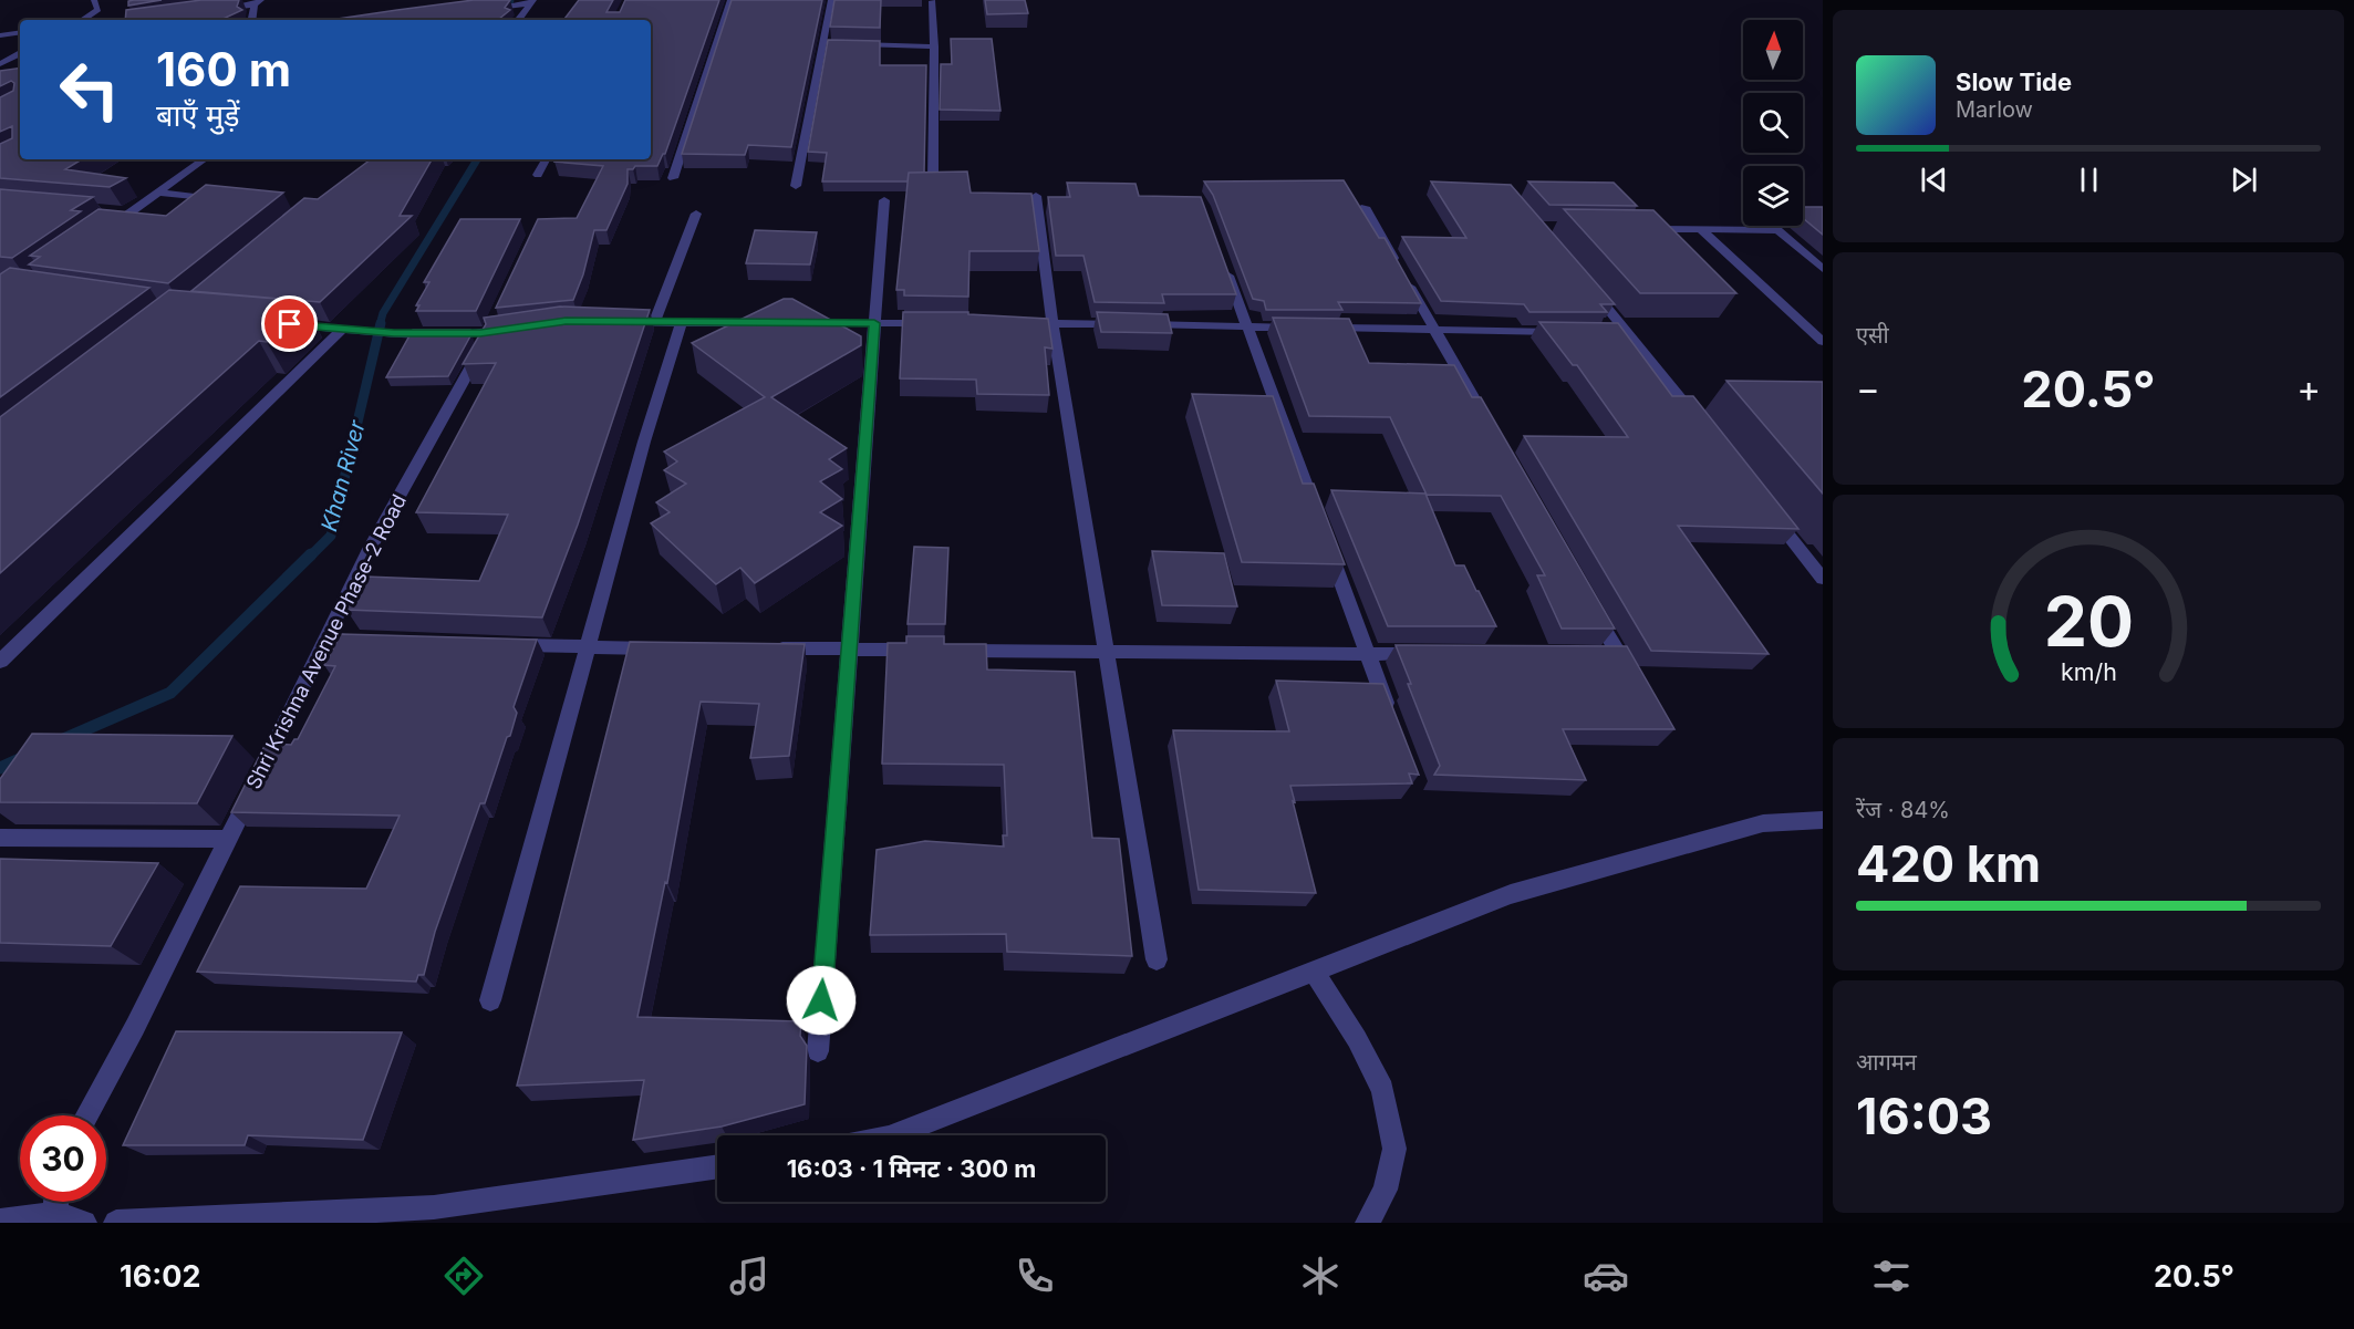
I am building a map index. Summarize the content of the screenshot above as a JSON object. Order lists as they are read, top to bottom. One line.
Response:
{"streets":{"street":["Shri Krishna Avenue Phase-2 Road"]},"water":["Khan River"],"north":"top","page":{"turn":["160 m","बाएँ मुड़ें"],"song":["Slow Tide","Marlow"],"tile":["एसी",["रेंज · 84%","420 km"],["आगमन","16:03"]],"heat":["−","20.5°","+"],"limit":"30","trip":"16:03 · 1 मिनट · 300 m","tabs":["16:02","20.5°"],"gauge":["20","km/h"]}}
